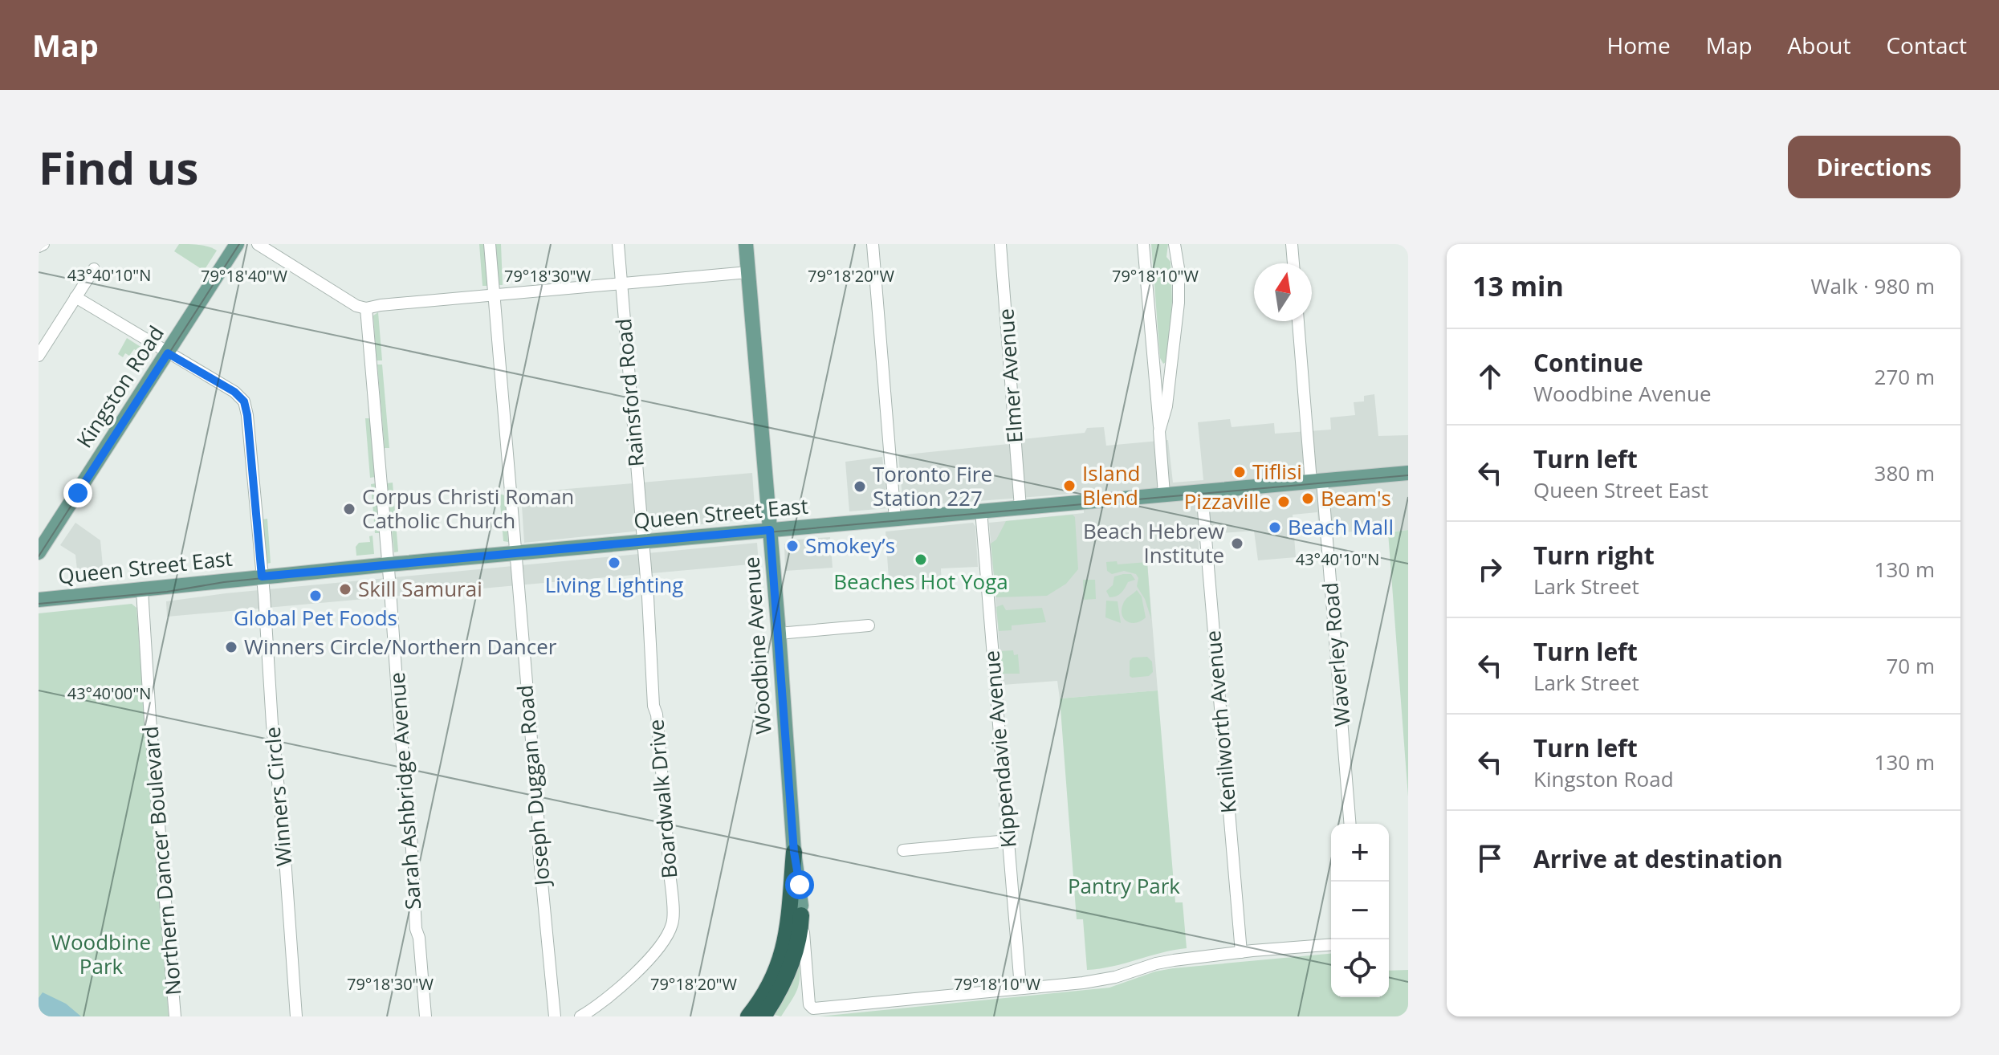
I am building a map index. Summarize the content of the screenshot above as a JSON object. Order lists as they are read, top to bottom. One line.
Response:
{"streets":{"highway":["Woodbine Avenue"],"main road":["Kingston Road","Queen Street East"],"street":["Elmer Avenue","Rainsford Road","Waverley Road","Kenilworth Avenue","Kippendavie Avenue","Joseph Duggan Road","Sarah Ashbridge Avenue","Winners Circle","Boardwalk Drive","Northern Dancer Boulevard"]},"crossings":[["Elmer Avenue","Queen Street East"],["Kingston Road","Winners Circle"],["Rainsford Road","Queen Street East"],["Rainsford Road","Boardwalk Drive"],["Queen Street East","Woodbine Avenue"],["Queen Street East","Waverley Road"],["Queen Street East","Kenilworth Avenue"],["Queen Street East","Kippendavie Avenue"],["Queen Street East","Joseph Duggan Road"],["Queen Street East","Sarah Ashbridge Avenue"],["Queen Street East","Winners Circle"],["Queen Street East","Boardwalk Drive"],["Queen Street East","Northern Dancer Boulevard"],["Woodbine Avenue","Kippendavie Avenue"]],"parks":["Pantry Park","Woodbine Park"],"places":["Tiflisi","Island Blend","Toronto Fire Station 227","Beam's","Pizzaville","Corpus Christi Roman Catholic Church","Beach Mall","Beach Hebrew Institute","Smokey’s","Beaches Hot Yoga","Living Lighting","Skill Samurai","Global Pet Foods","Winners Circle/Northern Dancer"],"north":"top","page":{"header":"Map","nav":["Home","Map","About","Contact"],"buttons":"Directions","title":"Find us","heading":["13 min","Walk · 980 m"],"list":[["Continue","Woodbine Avenue","270 m"],["Turn left","Queen Street East","380 m"],["Turn right","Lark Street","130 m"],["Turn left","Lark Street","70 m"],["Turn left","Kingston Road","130 m"],"Arrive at destination"],"map_buttons":["+","−"]},"coordinates":["43°40'10\"N","79°18'40\"W","79°18'30\"W","79°18'20\"W","79°18'10\"W","43°40'00\"N"]}
